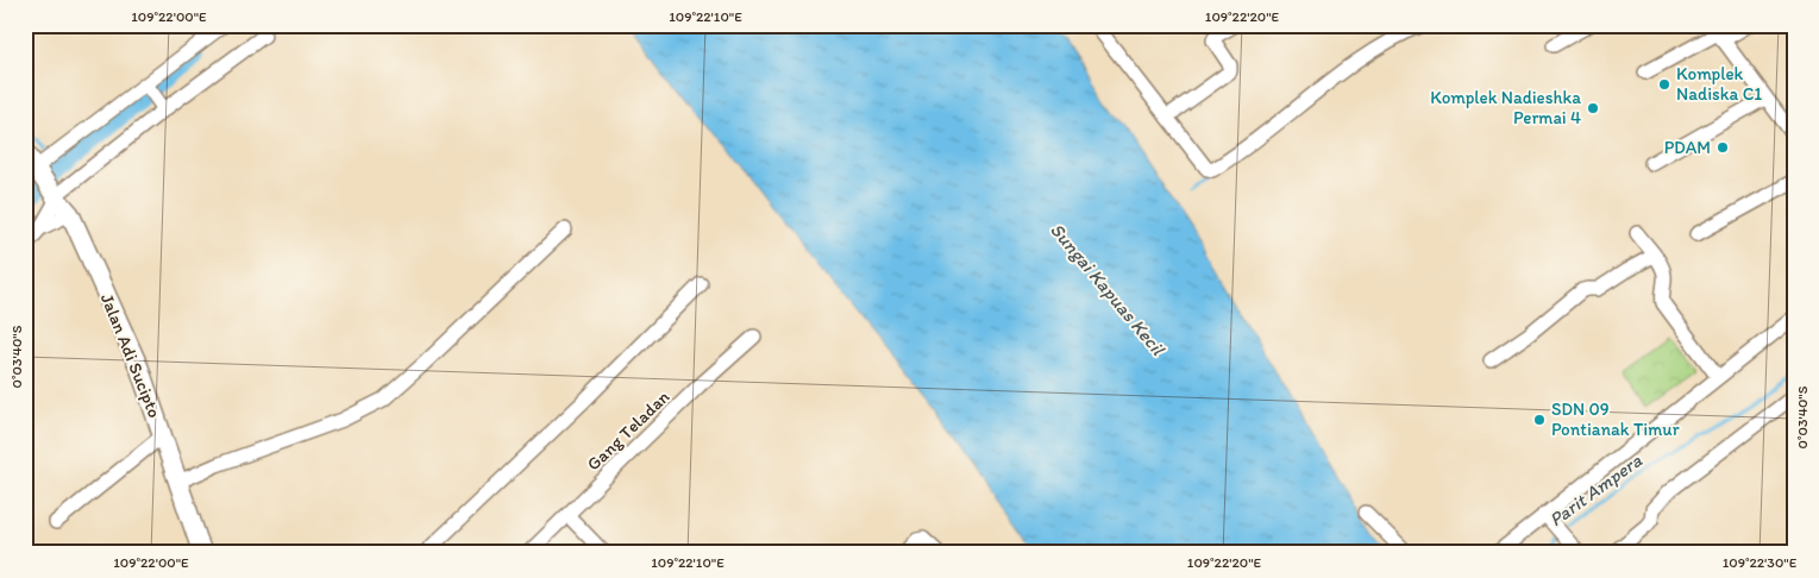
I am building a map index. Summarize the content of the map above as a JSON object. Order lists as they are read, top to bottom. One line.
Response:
{"streets":{"main road":["Jalan Adi Sucipto"],"street":["Gang Teladan"]},"water":["Sungai Kapuas Kecil","Parit Ampera"],"places":["Komplek Nadiska C1","Komplek Nadieshka Permai 4","PDAM","SDN 09 Pontianak Timur"],"coordinates":["109°22'00\"E","109°22'10\"E","109°22'20\"E","0°03'40\"S","109°22'30\"E"]}
